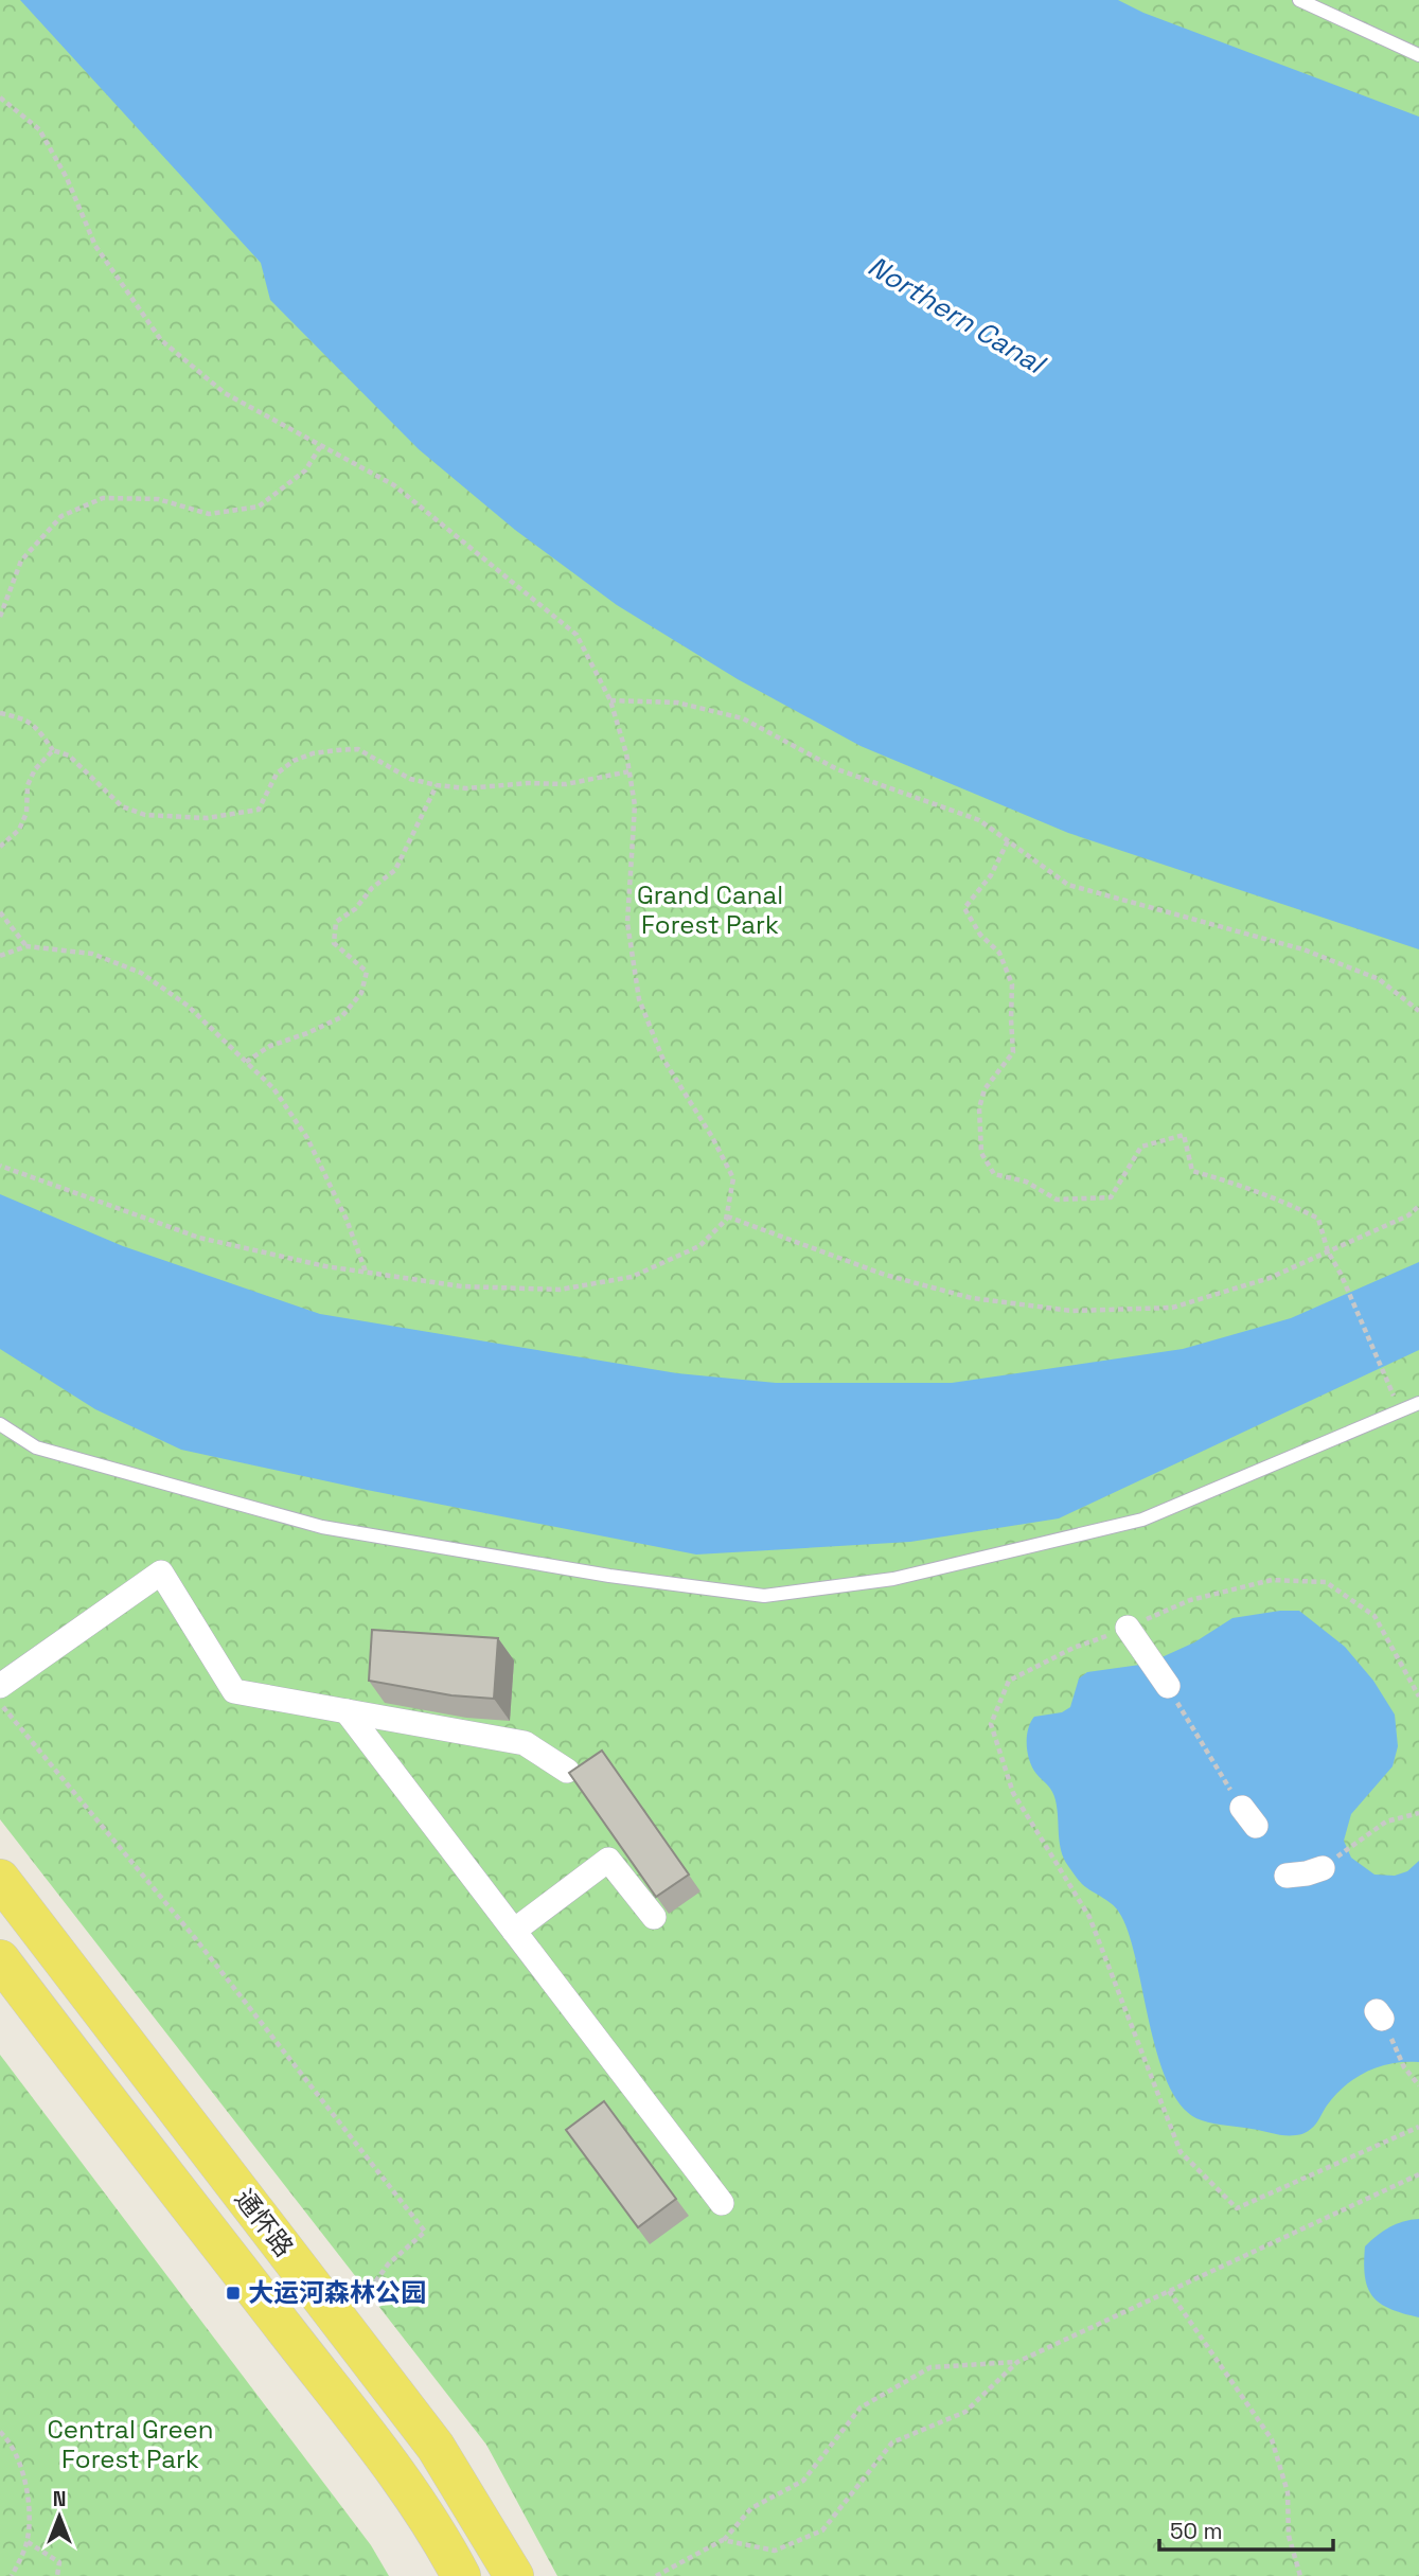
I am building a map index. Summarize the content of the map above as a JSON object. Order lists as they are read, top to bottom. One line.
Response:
{"streets":{"main road":["通怀路"]},"water":["Northern Canal"],"parks":["Grand Canal Forest Park","Central Green Forest Park"],"places":{"transit":["大运河森林公园"]},"scale_bar":"50 m","north":"top"}
